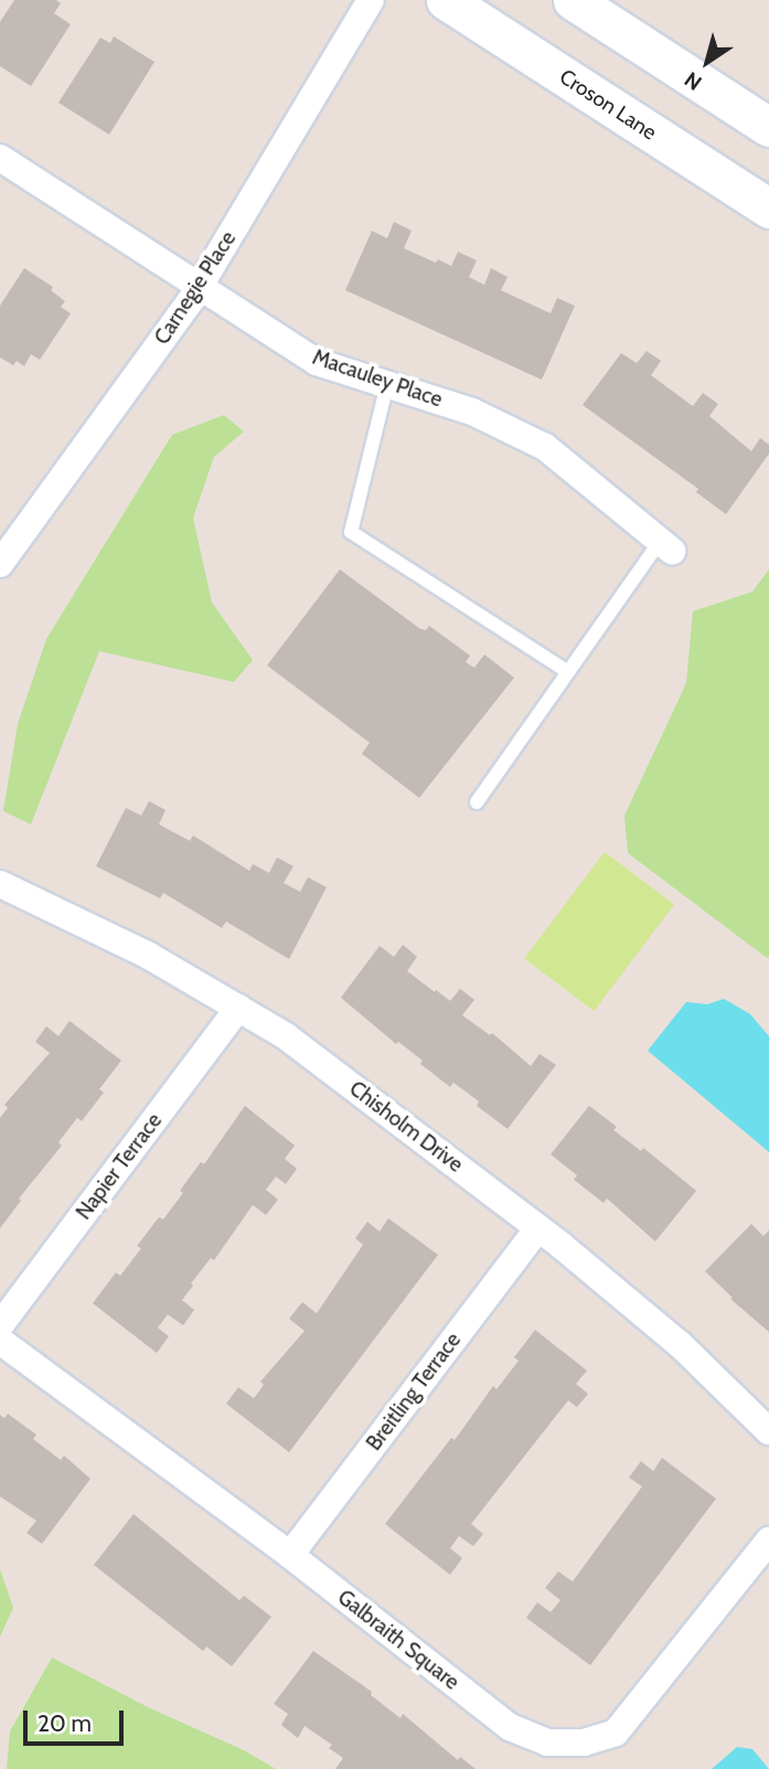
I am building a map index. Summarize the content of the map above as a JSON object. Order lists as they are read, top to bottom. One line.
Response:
{"streets":{"main road":["Croson Lane"],"street":["Carnegie Place","Macauley Place","Chisholm Drive","Napier Terrace","Breitling Terrace","Galbraith Square"]},"crossings":[["Carnegie Place","Macauley Place"],["Chisholm Drive","Napier Terrace"],["Chisholm Drive","Breitling Terrace"],["Breitling Terrace","Galbraith Square"]],"scale_bar":"20 m","north":"bottom left"}
